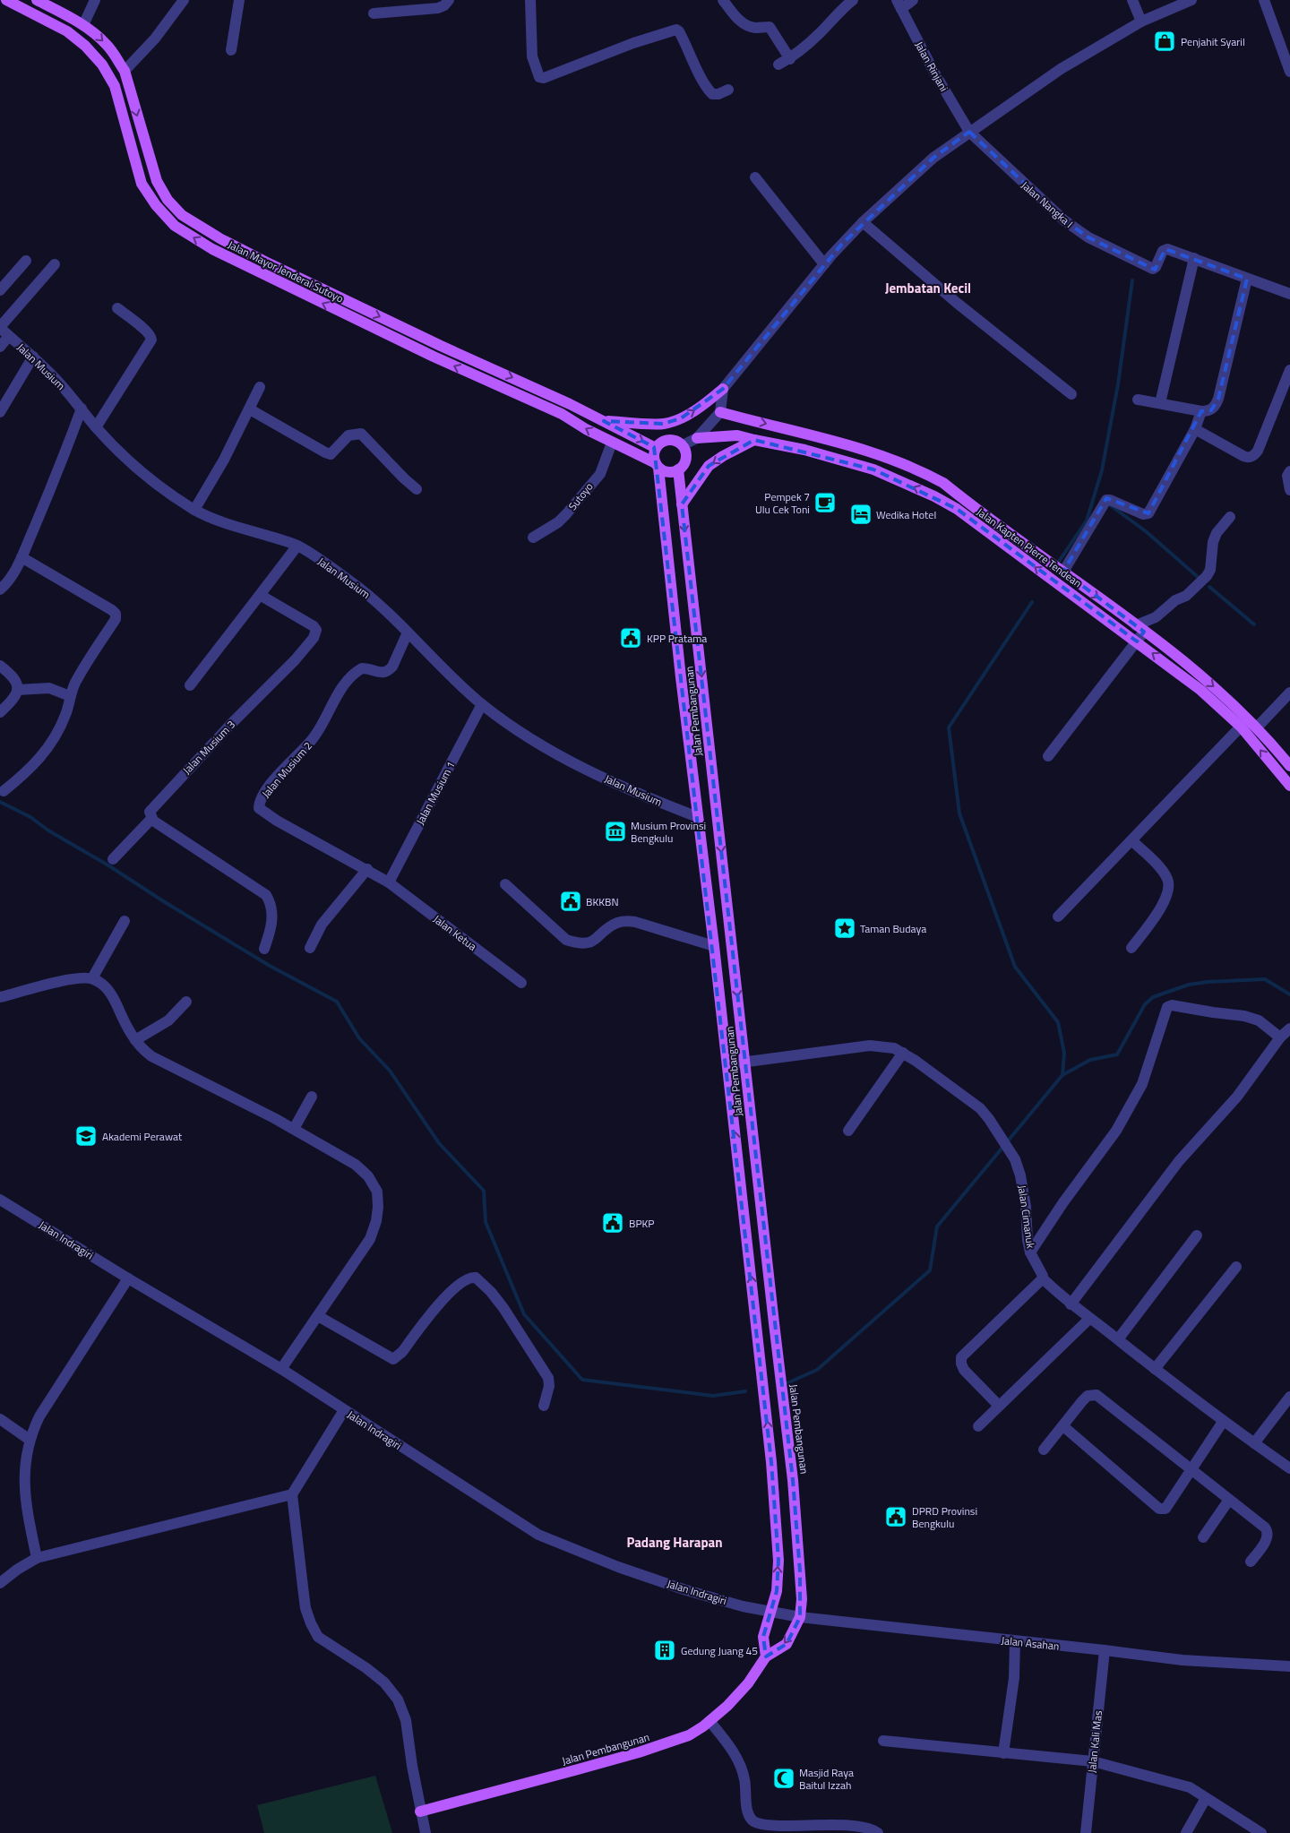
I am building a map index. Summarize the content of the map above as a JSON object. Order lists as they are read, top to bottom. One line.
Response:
{"streets":{"main road":["Jalan Mayor Jenderal Sutoyo","Jalan Kapten Pierre Tendean","Jalan Pembangunan"],"street":["Jalan Rinjani","Jalan Nangka I","Jalan Musium","Sutoyo","Jalan Musium 3","Jalan Musium 2","Jalan Musium 1","Jalan Ketua","Jalan Cimanuk","Jalan Indragiri","Jalan Asahan","Jalan Kali Mas"]},"crossings":[["Jalan Rinjani","Jalan Nangka I"],["Jalan Mayor Jenderal Sutoyo","Sutoyo"],["Jalan Mayor Jenderal Sutoyo","Jalan Pembangunan"],["Jalan Musium","Jalan Pembangunan"],["Jalan Musium","Jalan Musium 2"],["Jalan Musium","Jalan Musium 1"],["Jalan Pembangunan","Jalan Cimanuk"],["Jalan Pembangunan","Jalan Indragiri"],["Jalan Pembangunan","Jalan Asahan"],["Jalan Musium 2","Jalan Musium 1"],["Jalan Musium 2","Jalan Ketua"],["Jalan Musium 1","Jalan Ketua"],["Jalan Indragiri","Jalan Asahan"],["Jalan Asahan","Jalan Kali Mas"]],"districts":["Jembatan Kecil","Padang Harapan"],"places":{"shop":["Penjahit Syaril"],"cafe":["Pempek 7 Ulu Cek Toni"],"hotel":["Wedika Hotel"],"public building":["KPP Pratama","BKKBN","BPKP","DPRD Provinsi Bengkulu"],"museum":["Musium Provinsi Bengkulu"],"place":["Taman Budaya"],"school or university":["Akademi Perawat"],"building":["Gedung Juang 45"],"mosque":["Masjid Raya Baitul Izzah"]}}
